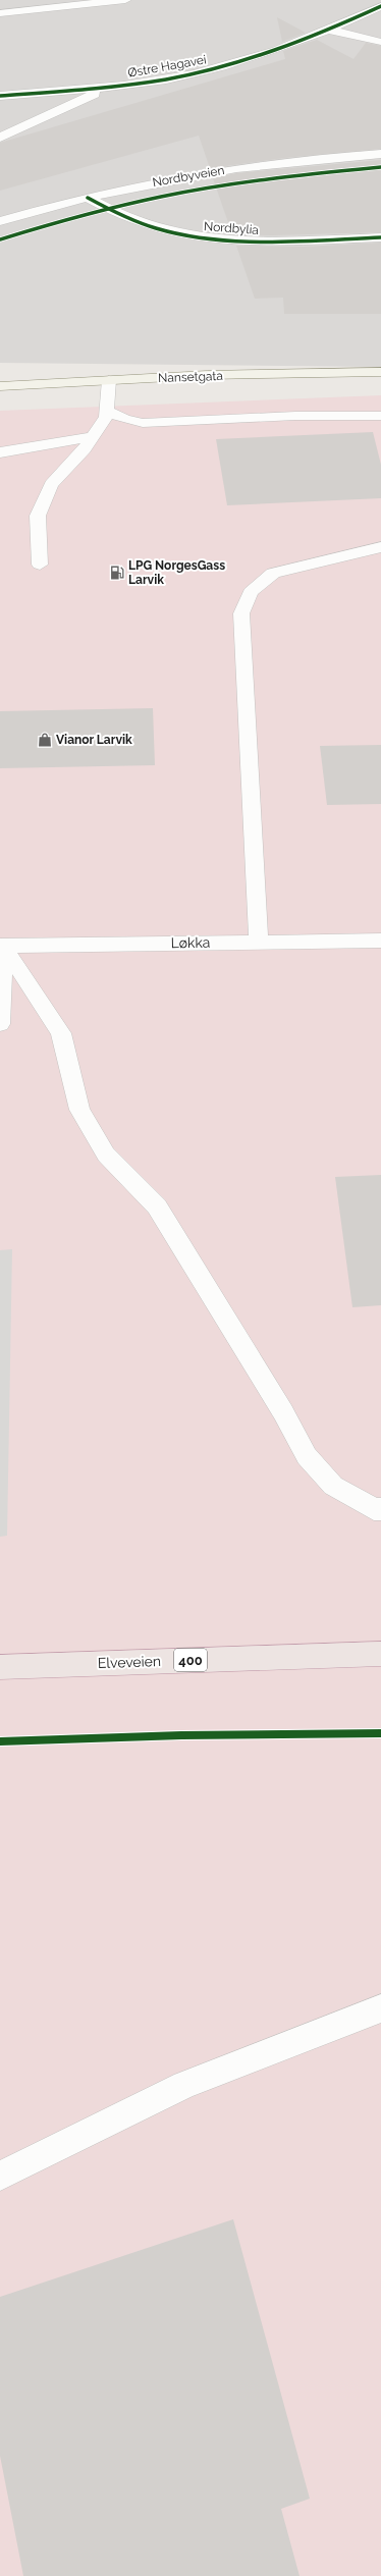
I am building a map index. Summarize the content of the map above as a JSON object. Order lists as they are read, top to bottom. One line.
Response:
{"streets":{"highway":["400","Elveveien"],"main road":["Nansetgata"],"street":["Østre Hagavei","Nordbyveien","Nordbylia","Løkka"]},"crossings":[["Nordbyveien","Nordbylia"]],"places":{"fuel station":["LPG NorgesGass Larvik"],"shop":["Vianor Larvik"]}}
